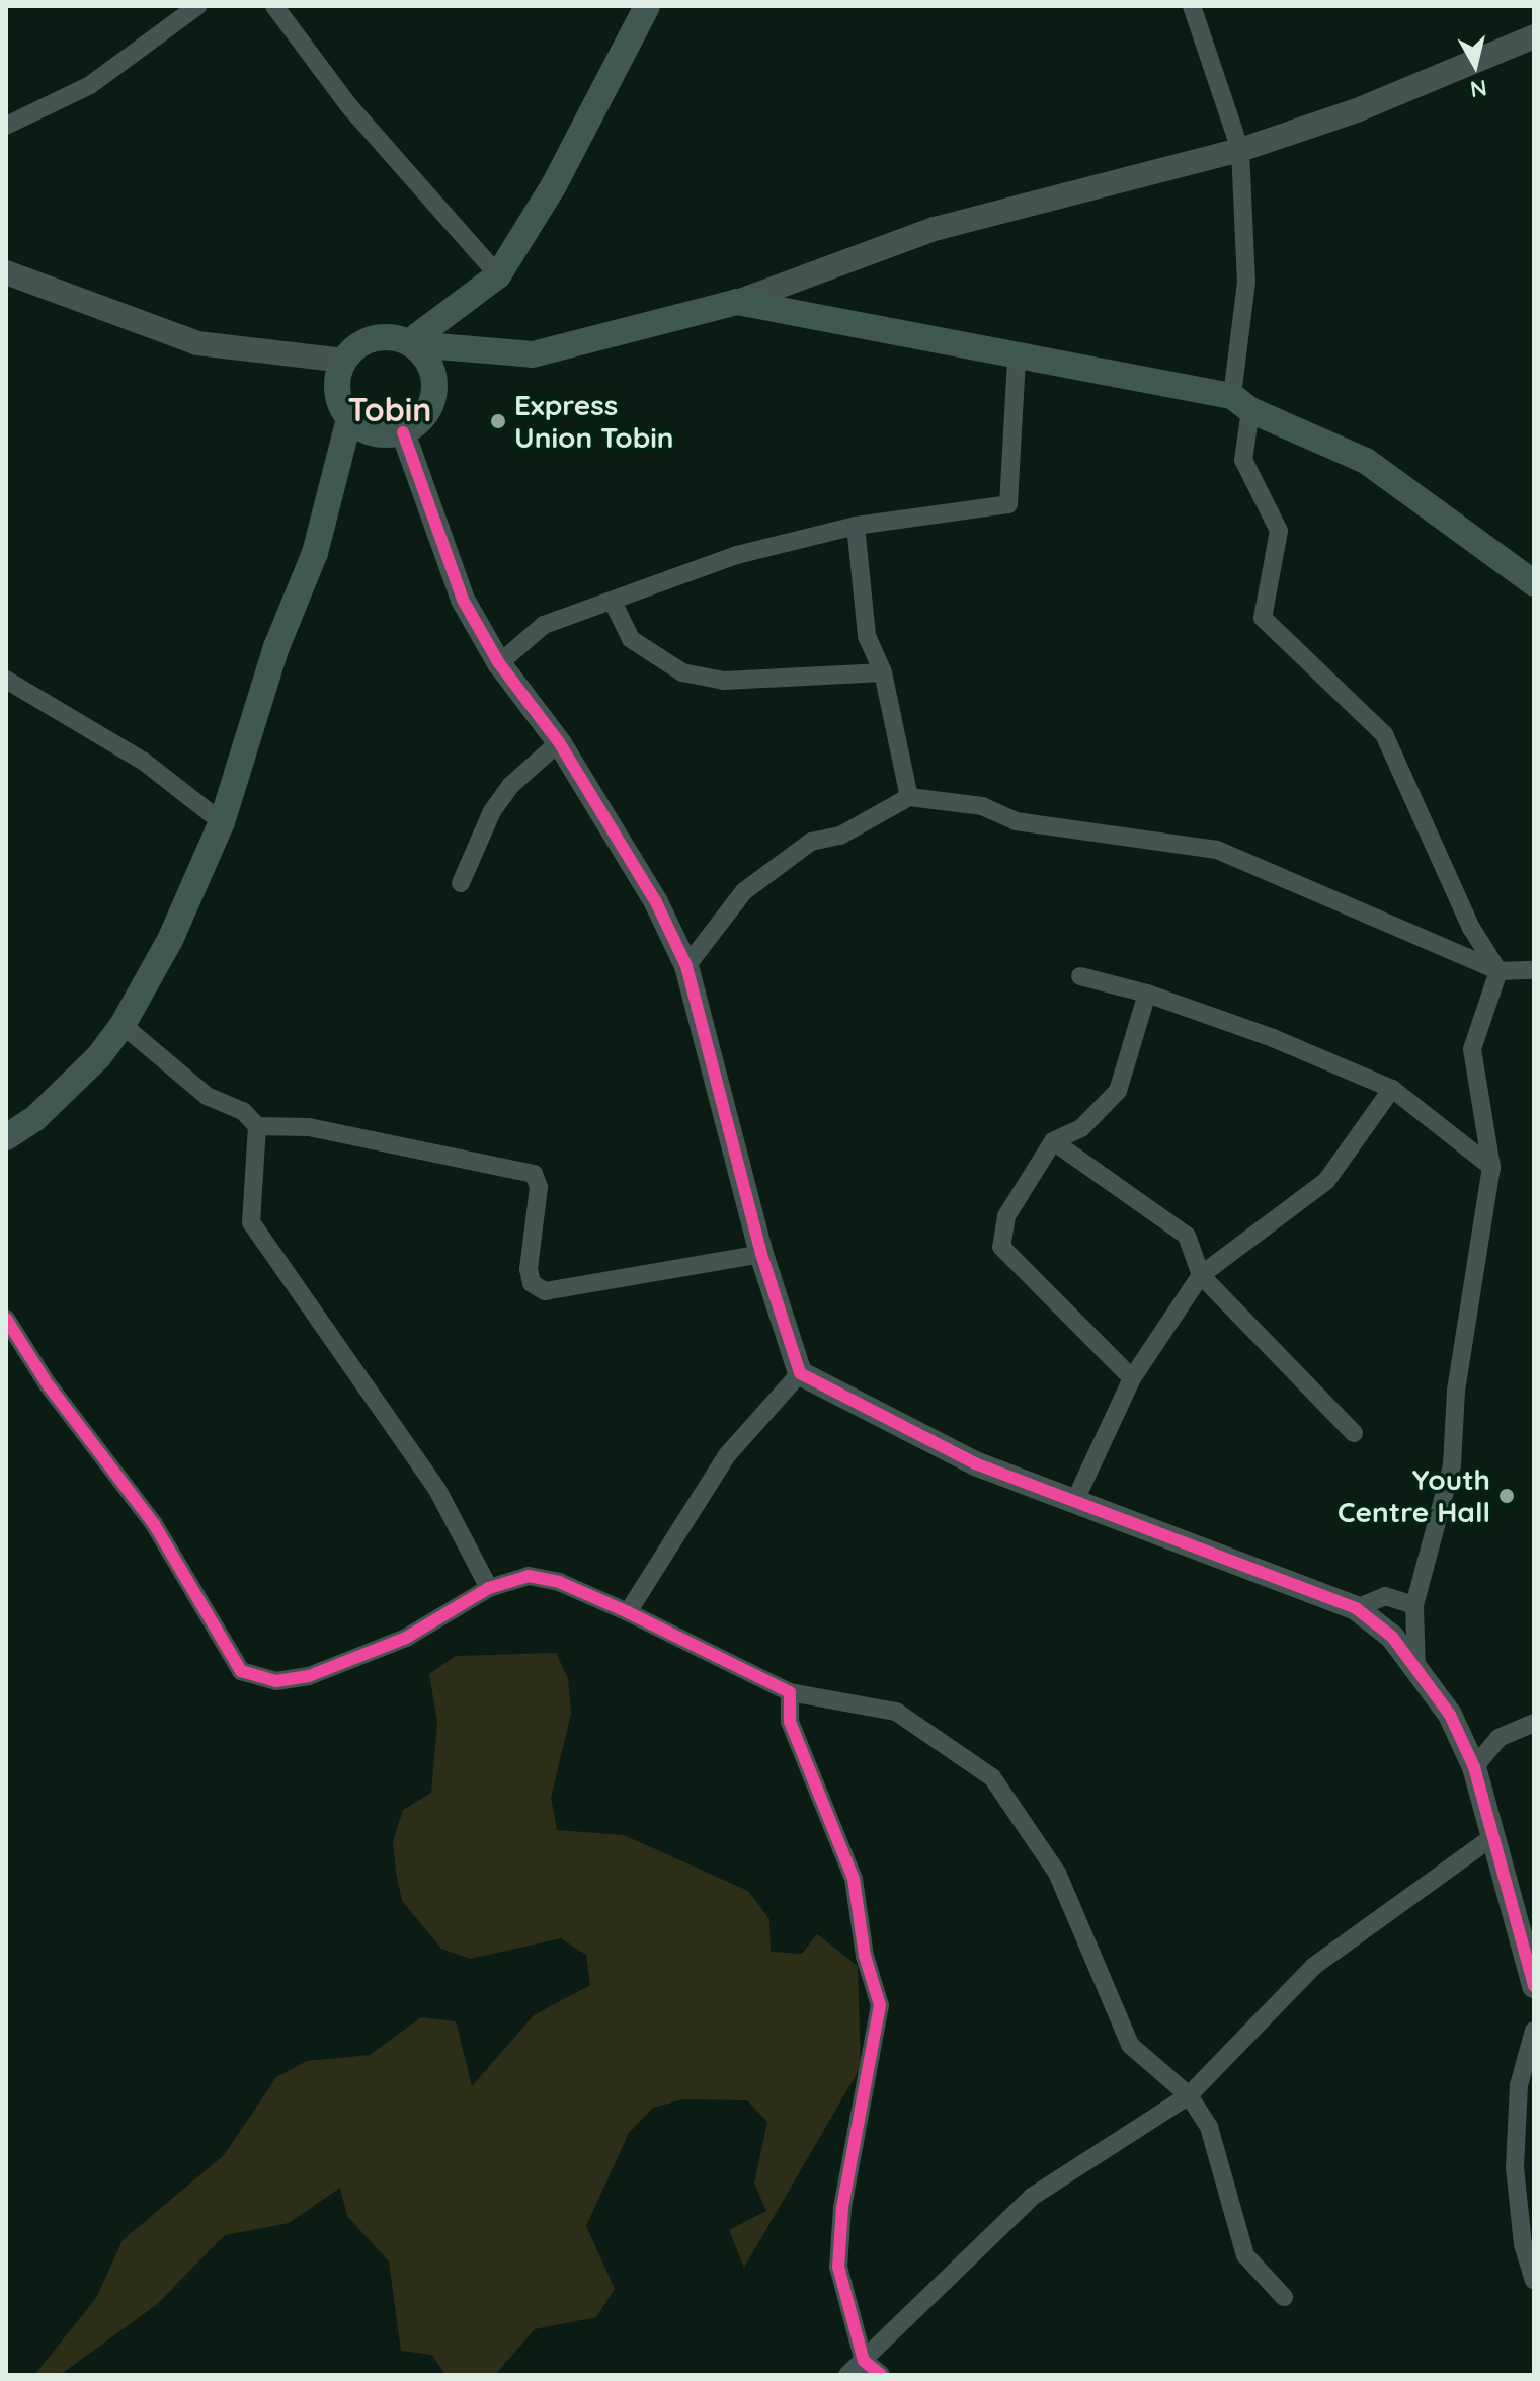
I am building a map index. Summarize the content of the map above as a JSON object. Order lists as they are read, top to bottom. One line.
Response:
{"districts":["Tobin"],"places":["Express Union Tobin","Youth Centre Hall"],"north":"bottom"}
